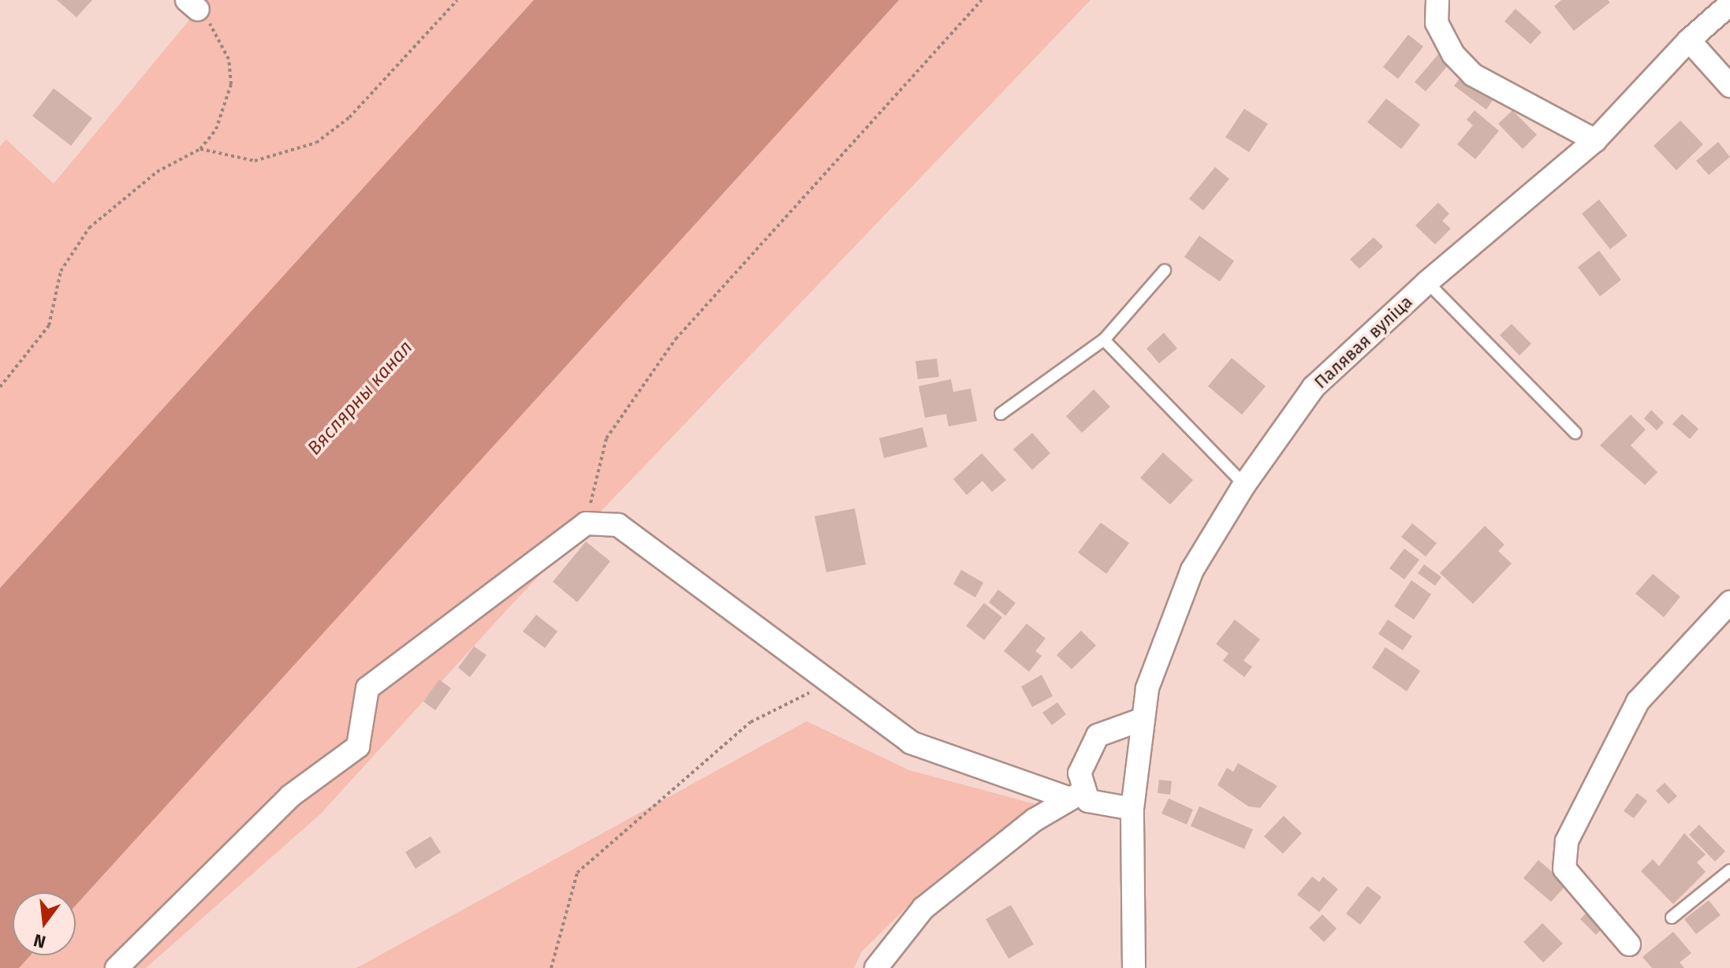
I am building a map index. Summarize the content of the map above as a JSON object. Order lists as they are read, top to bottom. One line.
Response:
{"streets":{"street":["Палявая вуліца"]},"water":["Вяслярны канал"],"north":"bottom"}
